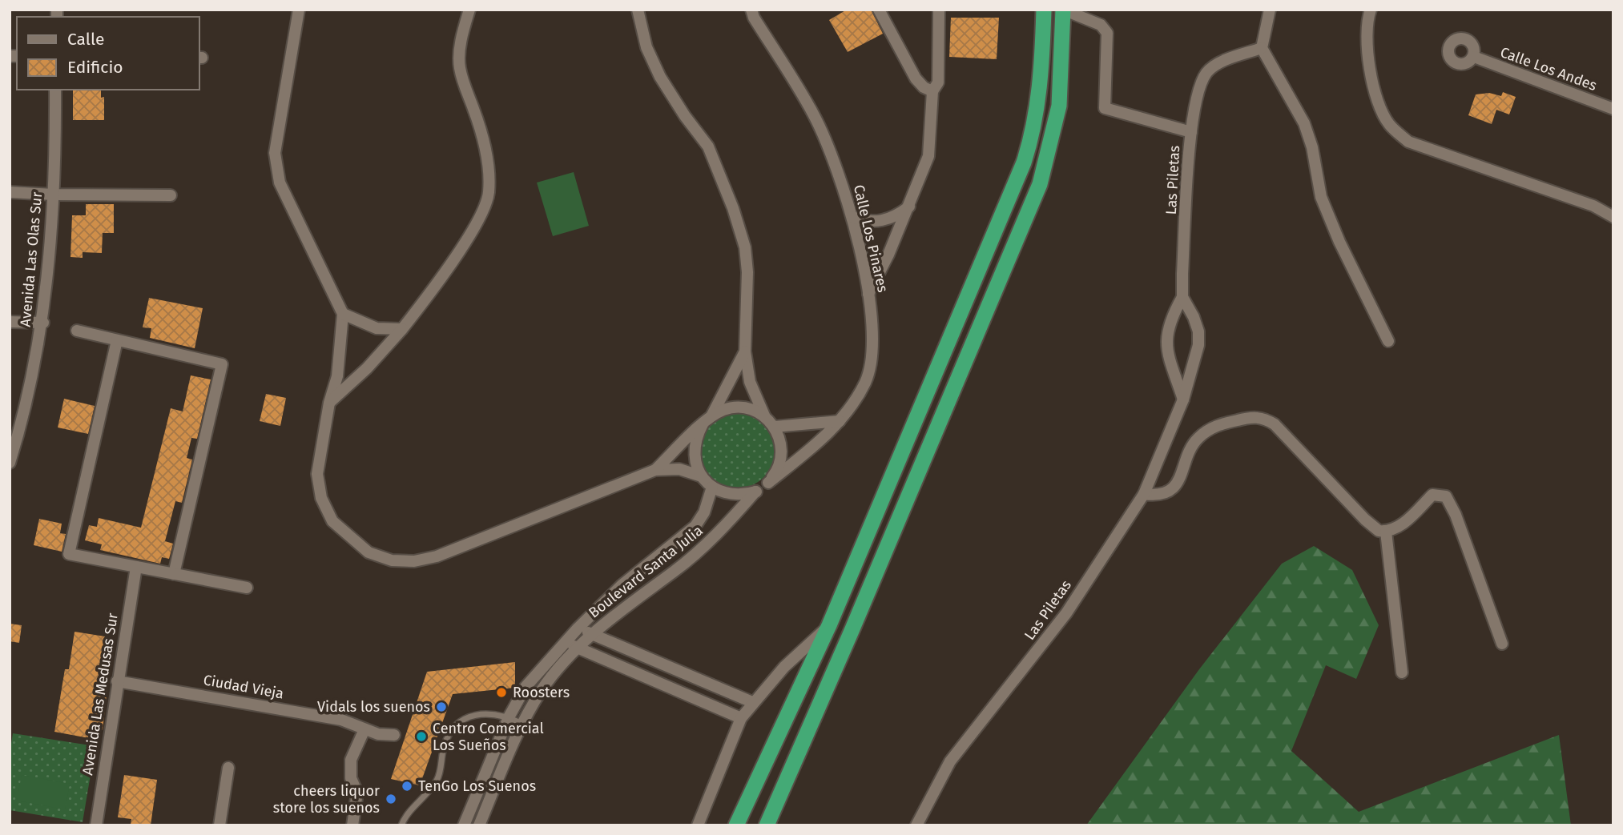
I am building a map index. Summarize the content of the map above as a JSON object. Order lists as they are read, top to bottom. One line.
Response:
{"streets":{"street":["Calle Los Andes","Las Piletas","Calle Los Pinares","Avenida Las Olas Sur","Boulevard Santa Julia","Ciudad Vieja","Avenida Las Medusas Sur"]},"crossings":[["Calle Los Pinares","Boulevard Santa Julia"],["Ciudad Vieja","Avenida Las Medusas Sur"]],"places":["Roosters","Vidals los suenos","Centro Comercial Los Sueños","TenGo Los Suenos","cheers liquor store los suenos"],"legend":["Calle","Edificio"]}
